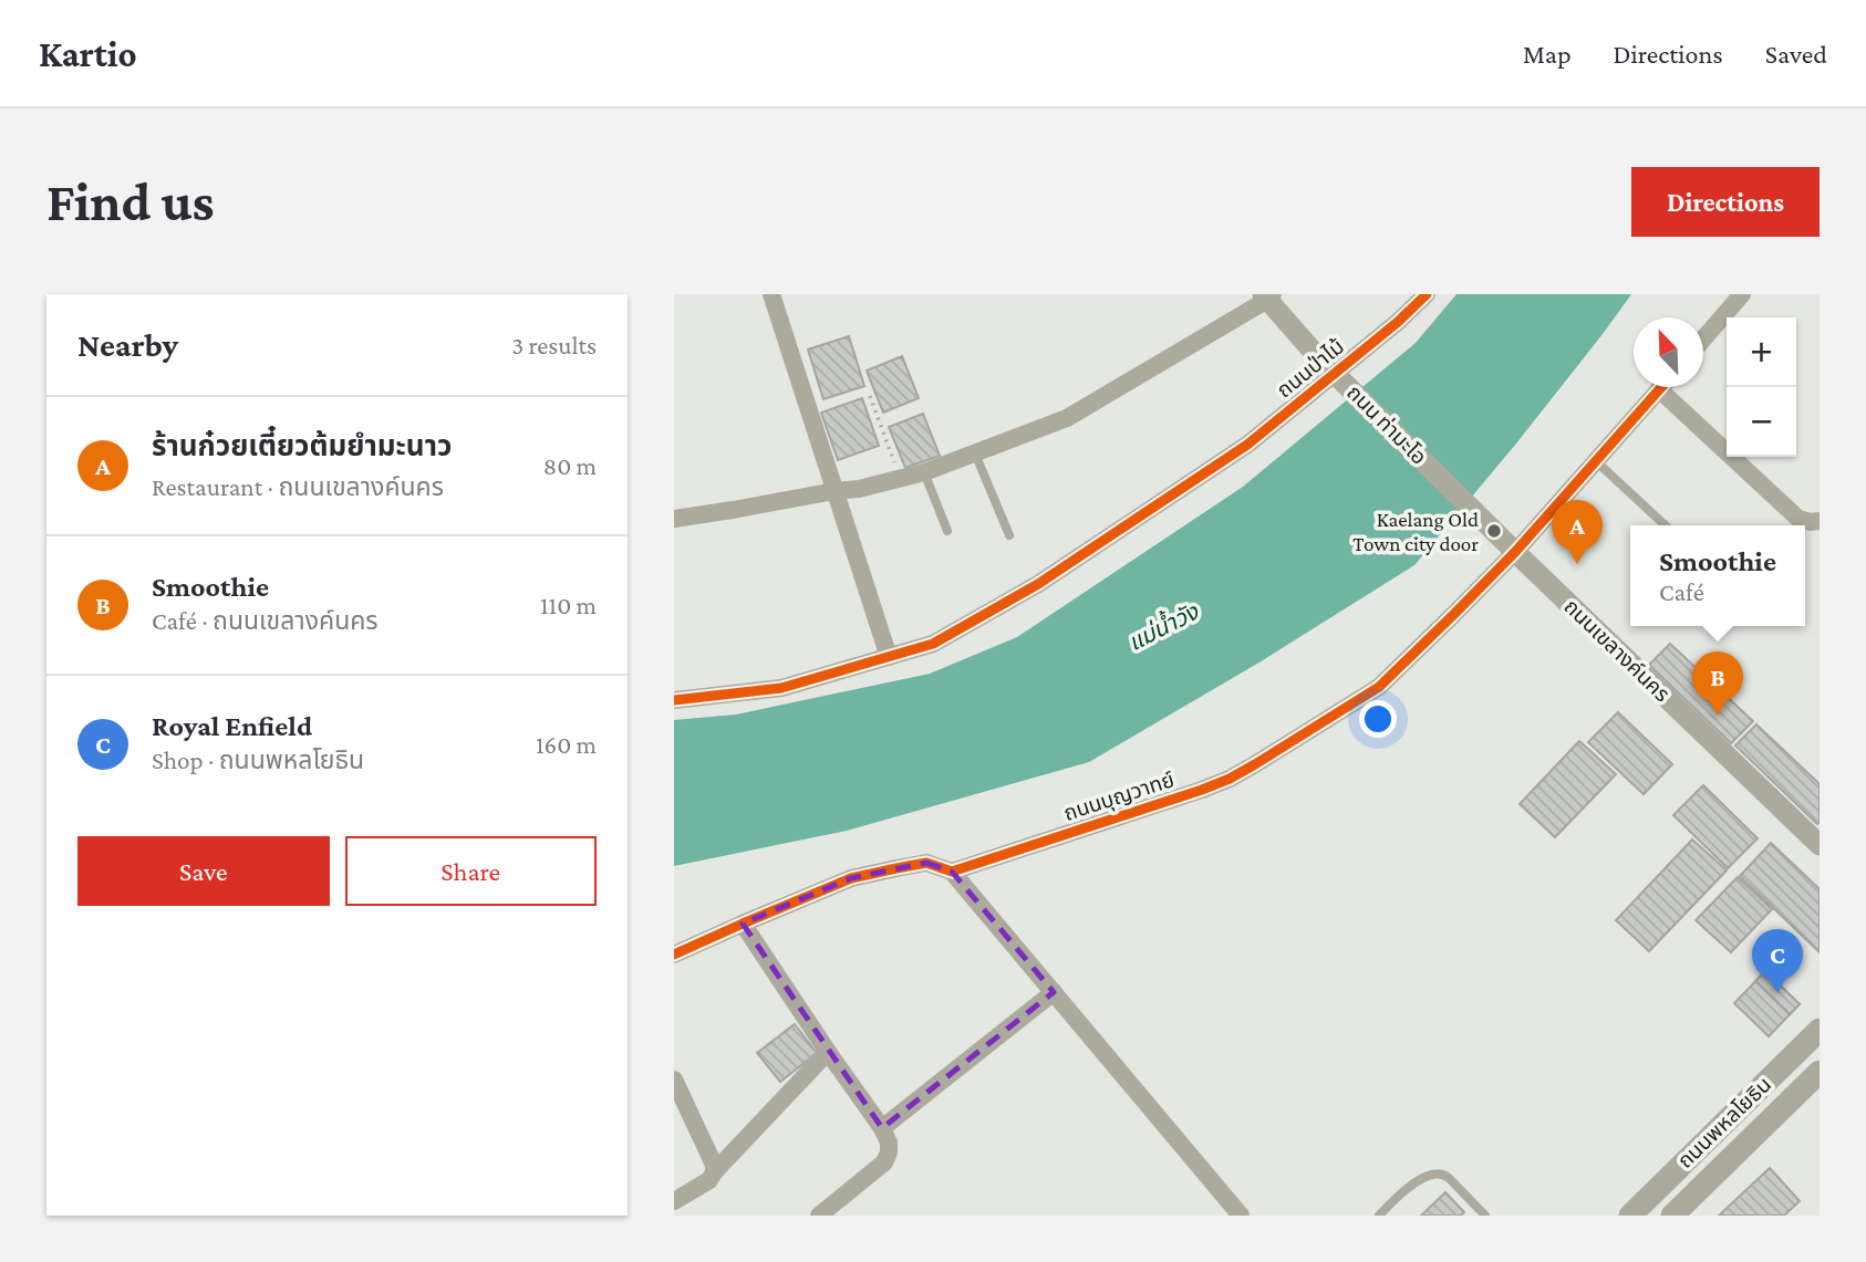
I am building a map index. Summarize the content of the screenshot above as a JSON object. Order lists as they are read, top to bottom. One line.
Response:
{"streets":{"main road":["ถนนพหลโยธิน"],"street":["ถนนป่าไม้","ถนน ท่ามะโอ","ถนนเขลางค์นคร","ถนนบุญวาทย์"]},"crossings":[["ถนน ท่ามะโอ","ถนนเขลางค์นคร"],["ถนน ท่ามะโอ","ถนนบุญวาทย์"],["ถนนเขลางค์นคร","ถนนบุญวาทย์"]],"water":["แม่น้ำวัง"],"places":["Kaelang Old Town city door"],"north":"top left","page":{"header":"Kartio","nav":["Map","Directions","Saved"],"buttons":["Directions",["Save","Share"]],"title":"Find us","heading":["Nearby","3 results"],"map_buttons":["+","−"],"list":[{"mark":"A","name":"ร้านก๋วยเตี๋ยวต้มยำมะนาว","note":"Restaurant · ถนนเขลางค์นคร","value":"80 m"},{"mark":"B","name":"Smoothie","note":"Café · ถนนเขลางค์นคร","value":"110 m"},{"mark":"C","name":"Royal Enfield","note":"Shop · ถนนพหลโยธิน","value":"160 m"}],"pins":["A","B","C"],"popup":["Smoothie","Café"]}}
